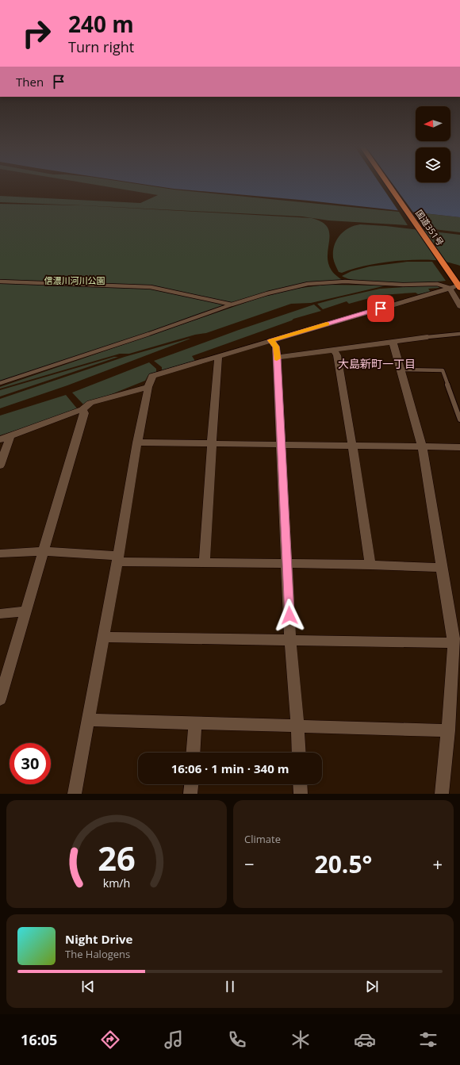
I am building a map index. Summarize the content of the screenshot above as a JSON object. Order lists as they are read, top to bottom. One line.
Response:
{"streets":{"highway":["国道351号"]},"districts":["大島新町一丁目"],"parks":["信濃川河川公園"],"north":"left","page":{"turn":["240 m","Turn right"],"then":"Then","limit":"30","trip":"16:06 · 1 min · 340 m","tile":"Climate","heat":["−","20.5°","+"],"song":["Night Drive","The Halogens"],"tabs":"16:05","gauge":["26","km/h"]}}
